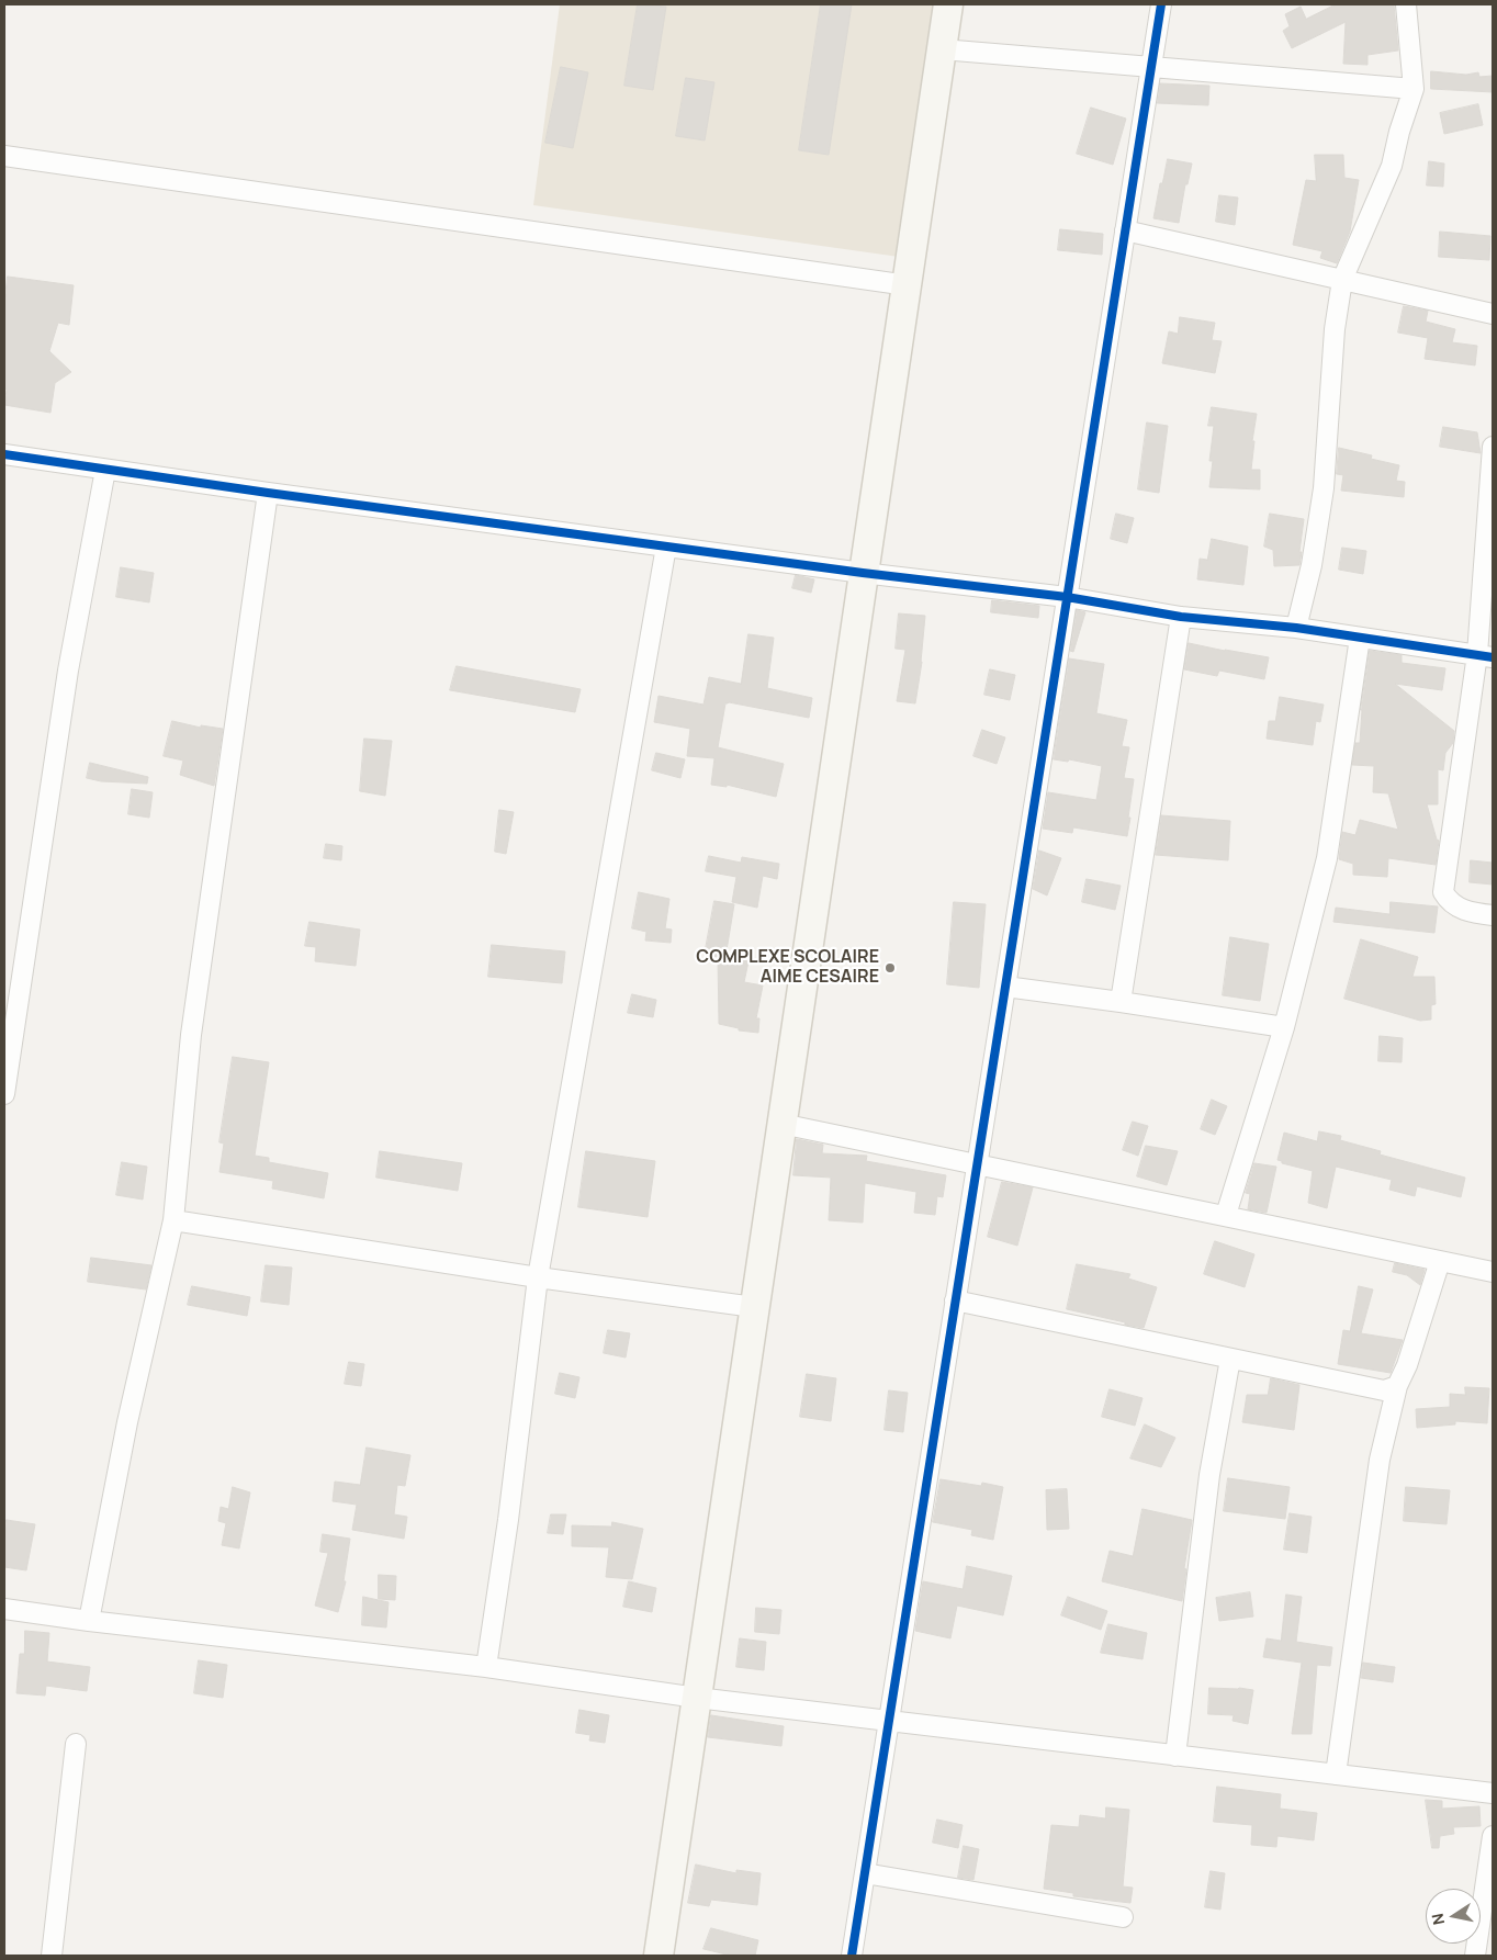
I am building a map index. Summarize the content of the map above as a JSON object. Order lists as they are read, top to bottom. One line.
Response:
{"places":["COMPLEXE SCOLAIRE AIME CESAIRE"],"north":"left"}
